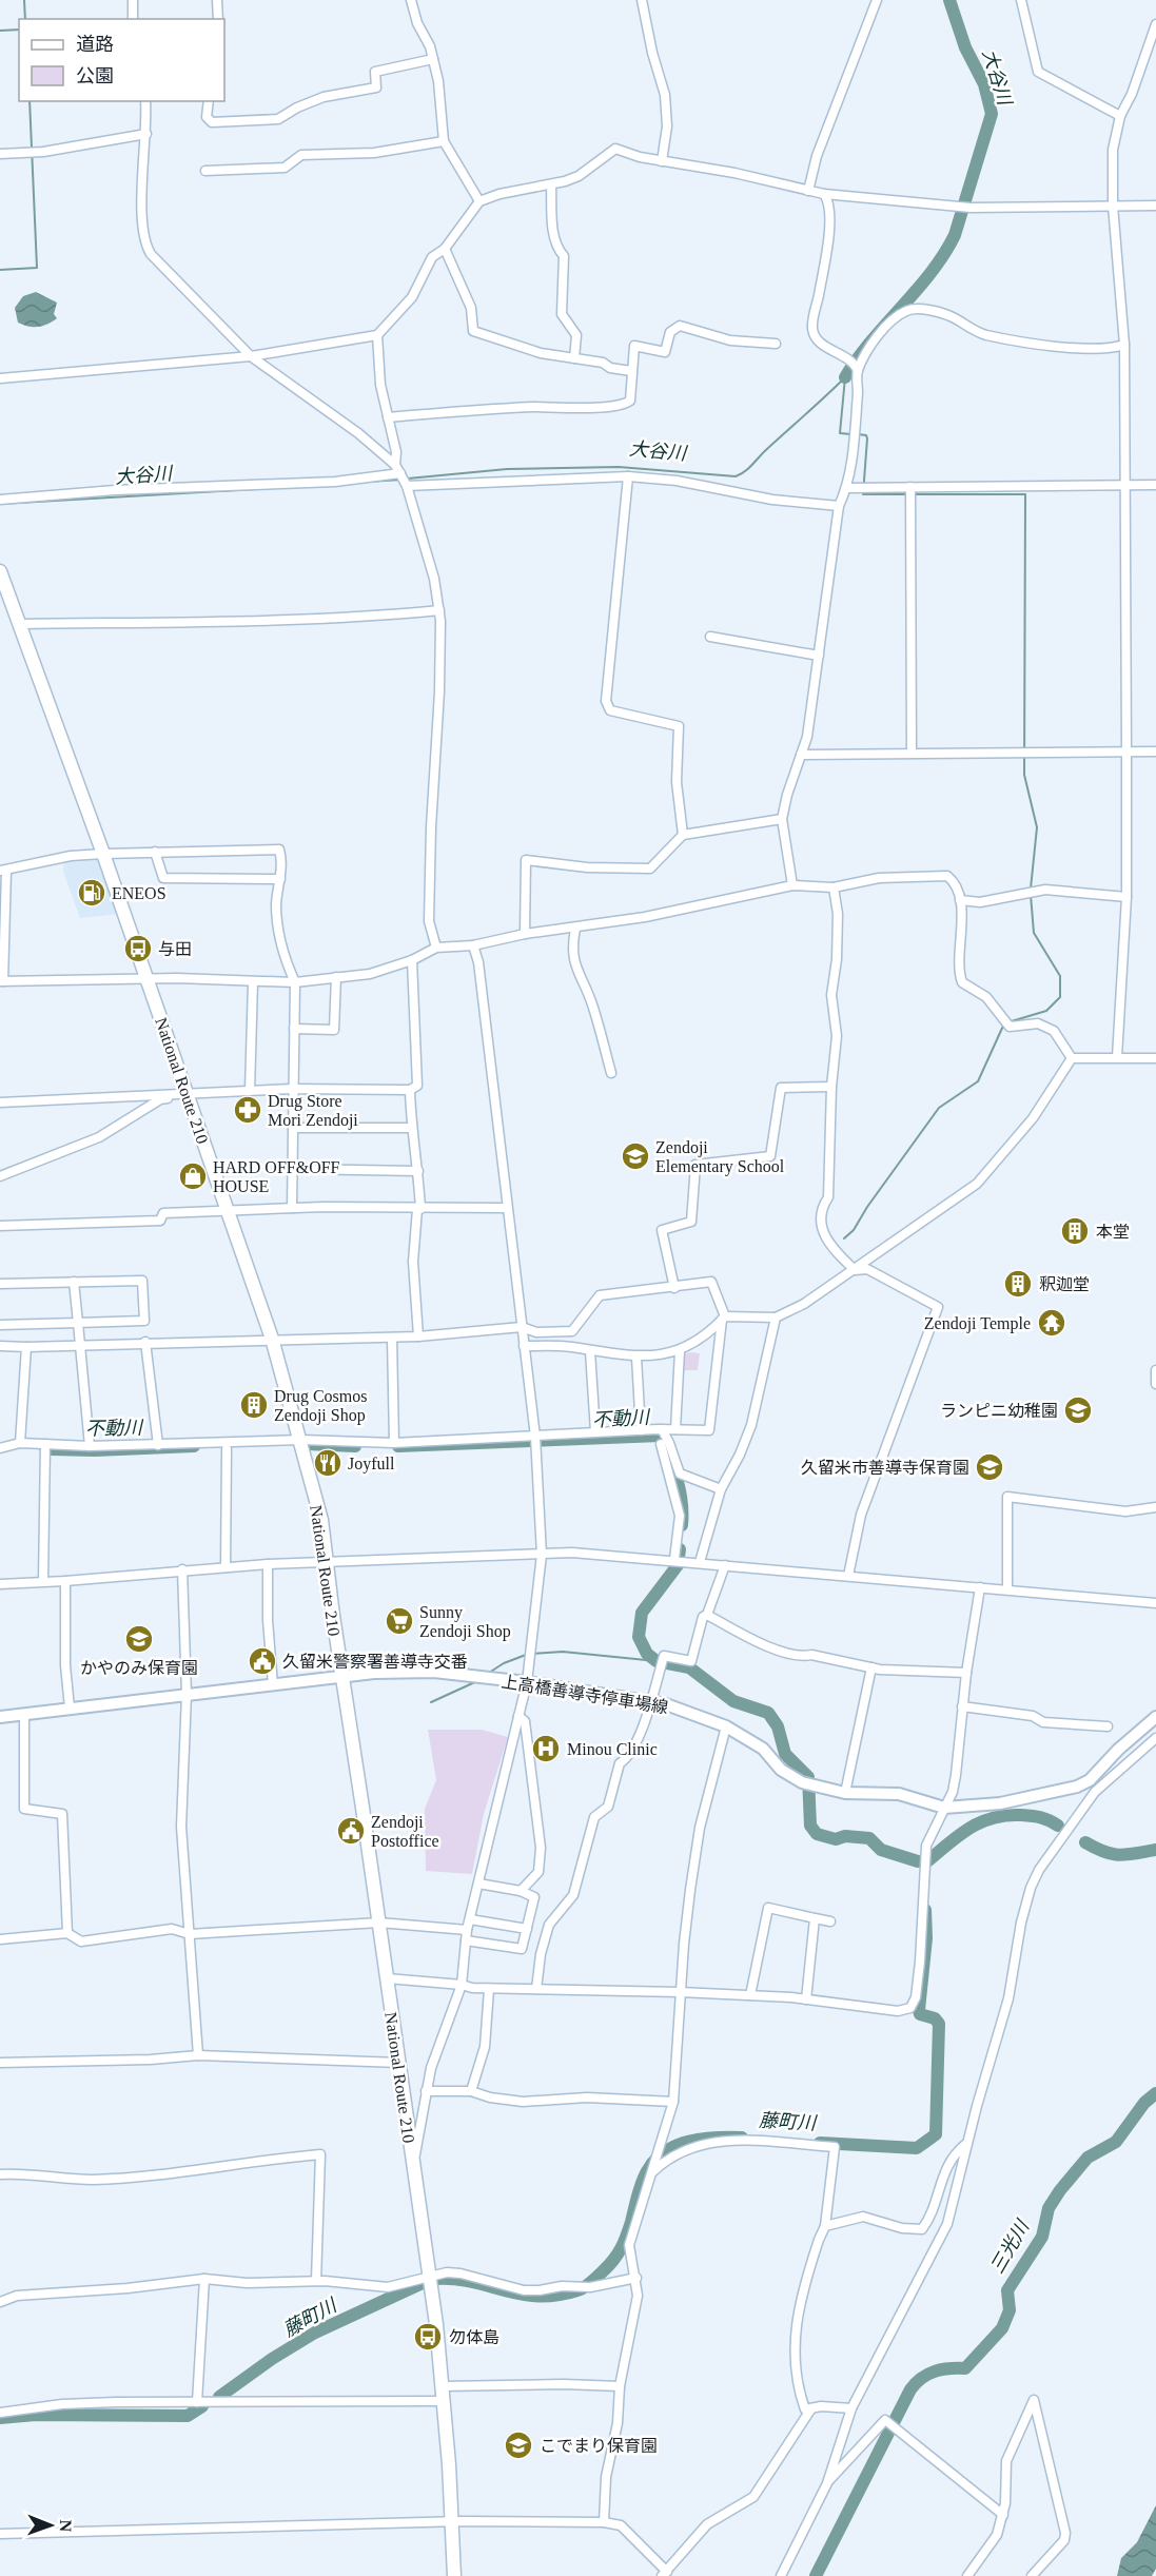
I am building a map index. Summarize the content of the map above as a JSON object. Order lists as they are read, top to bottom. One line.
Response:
{"streets":{"highway":["National Route 210"],"main road":["上高橋善導寺停車場線"]},"crossings":[["National Route 210","上高橋善導寺停車場線"]],"water":["大谷川","不動川","藤町川","三光川"],"places":{"fuel station":["ENEOS"],"bus stop":["与田","勿体島"],"pharmacy":["Drug Store Mori Zendoji"],"school or university":["Zendoji Elementary School","ランピニ幼稚園","久留米市善導寺保育園","かやのみ保育園","こでまり保育園"],"shop":["HARD OFF&OFF HOUSE"],"building":["本堂","釈迦堂","Drug Cosmos Zendoji Shop"],"temple":["Zendoji Temple"],"restaurant":["Joyfull"],"supermarket":["Sunny Zendoji Shop"],"public building":["久留米警察署善導寺交番","Zendoji Postoffice"],"hospital":["Minou Clinic"]},"legend":["道路","公園"],"north":"right"}
